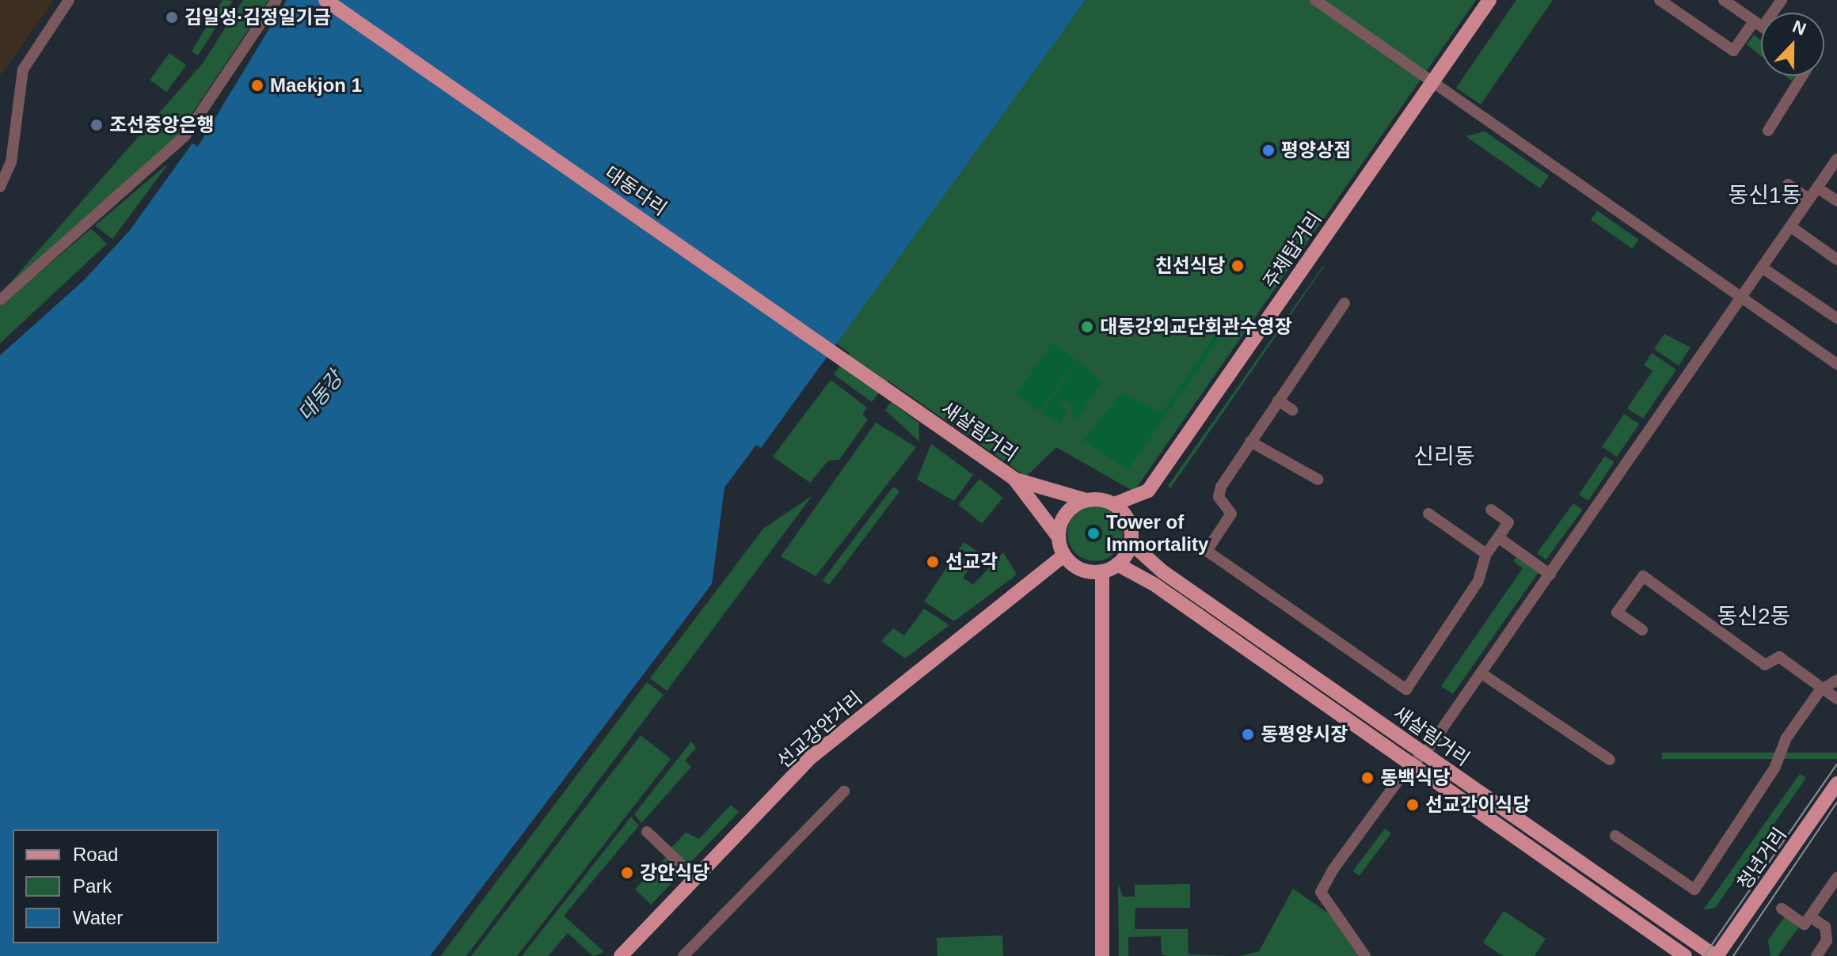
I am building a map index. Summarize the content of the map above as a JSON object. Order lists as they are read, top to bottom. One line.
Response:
{"streets":{"main road":["대동다리","주체탑거리","새살림거리","선교강안거리","청년거리"]},"crossings":[["대동다리","새살림거리"],["주체탑거리","새살림거리"],["주체탑거리","선교강안거리"],["새살림거리","선교강안거리"],["새살림거리","청년거리"]],"districts":["동신1동","신리동","동신2동"],"water":["대동강"],"places":["김일성·김정일기금","Maekjon 1","조선중앙은행","평양상점","친선식당","대동강외교단회관수영장","Tower of Immortality","선교각","동평양시장","동백식당","선교간이식당","강안식당"],"legend":["Road","Park","Water"],"north":"top"}
